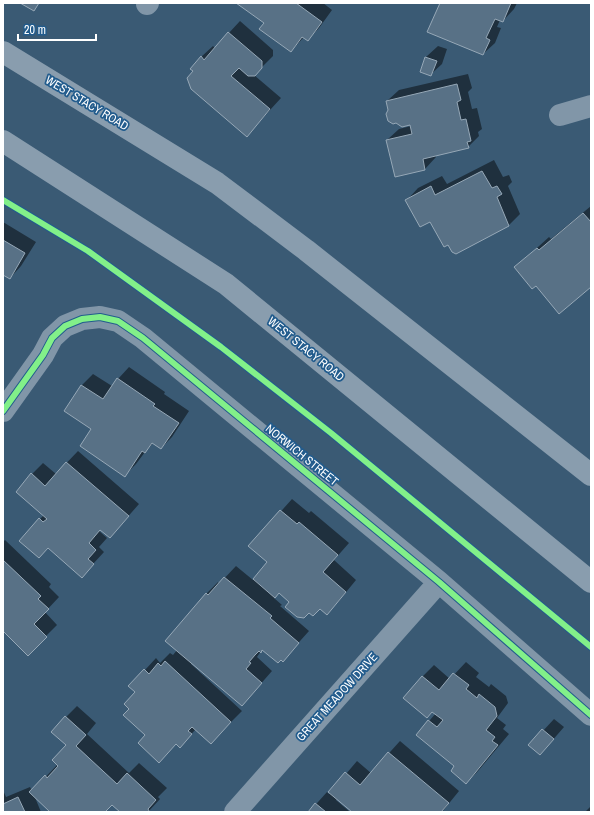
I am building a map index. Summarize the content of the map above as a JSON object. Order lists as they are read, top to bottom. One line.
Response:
{"streets":{"main road":["WEST STACY ROAD"],"street":["NORWICH STREET","GREAT MEADOW DRIVE"]},"crossings":[["NORWICH STREET","GREAT MEADOW DRIVE"]],"scale_bar":"20 m"}
